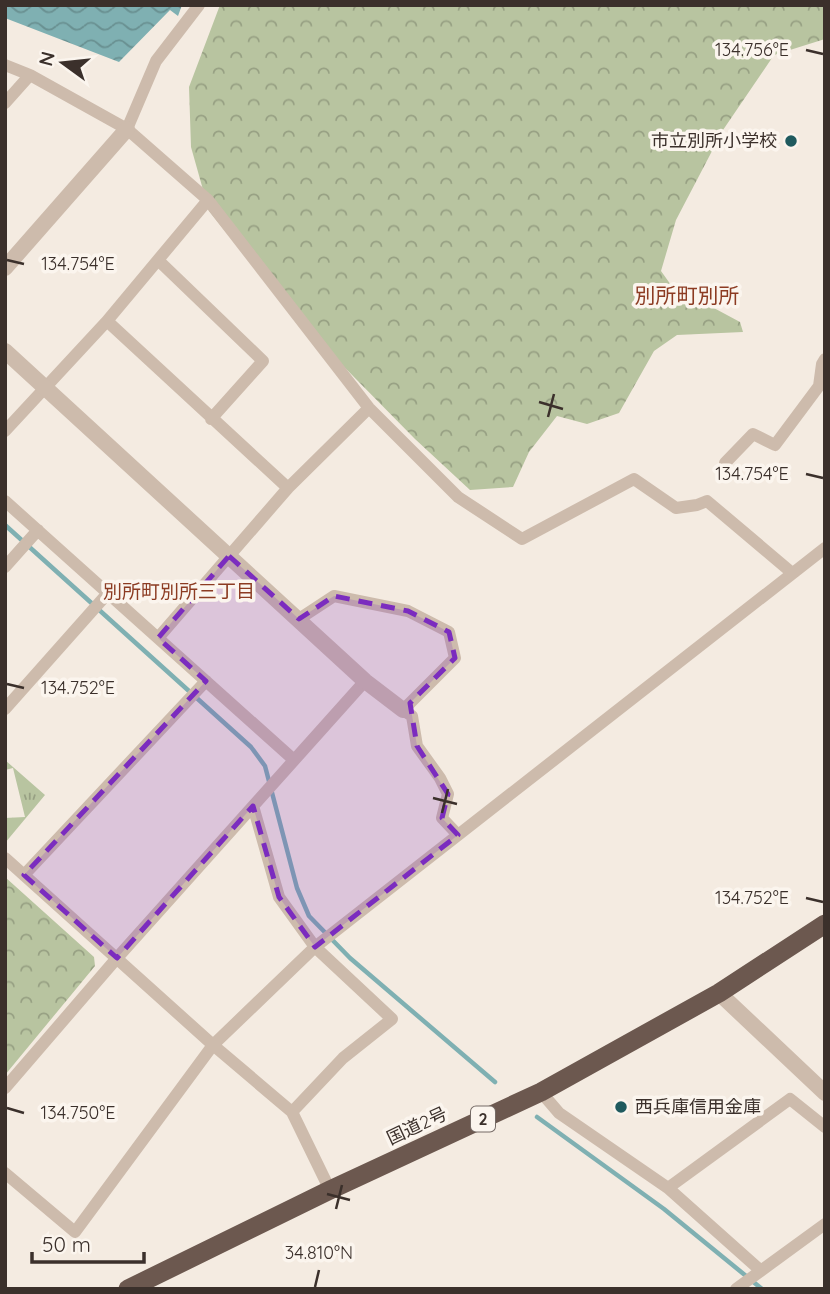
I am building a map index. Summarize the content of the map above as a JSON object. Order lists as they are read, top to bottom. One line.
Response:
{"streets":{"highway":["2","国道2号"]},"districts":["別所町別所","別所町別所三丁目"],"places":["市立別所小学校","西兵庫信用金庫"],"scale_bar":"50 m","north":"left","coordinates":["134.756°E","134.754°E","134.752°E","134.750°E","34.810°N"]}
